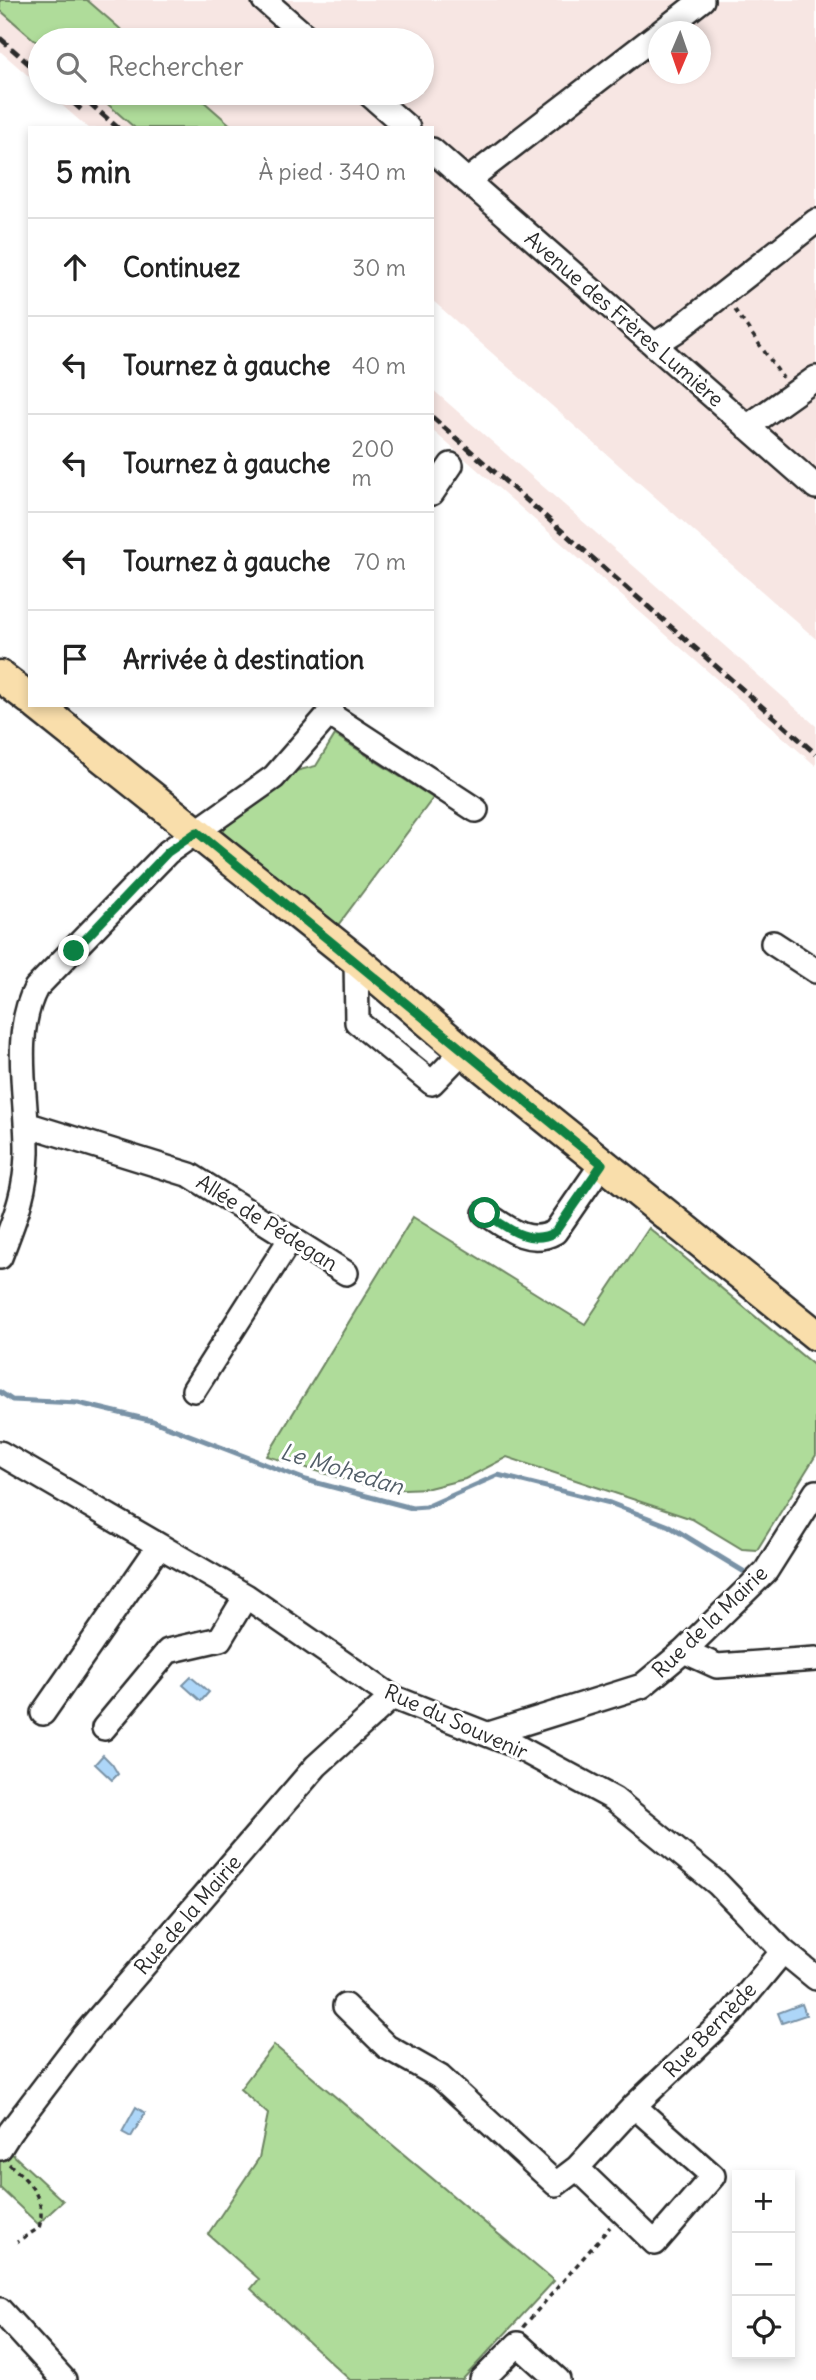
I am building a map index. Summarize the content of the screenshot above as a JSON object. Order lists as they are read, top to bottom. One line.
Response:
{"streets":{"street":["Avenue des Frères Lumière","Allée de Pédegan","Rue de la Mairie","Rue du Souvenir","Rue Bernède"]},"crossings":[["Rue de la Mairie","Rue du Souvenir"],["Rue du Souvenir","Rue Bernède"]],"water":["Le Mohedan"],"north":"bottom","page":{"search":"Rechercher","heading":["5 min","À pied · 340 m"],"list":[["Continuez","30 m"],["Tournez à gauche","40 m"],["Tournez à gauche","200 m"],["Tournez à gauche","70 m"],"Arrivée à destination"],"map_buttons":["+","−"]}}
